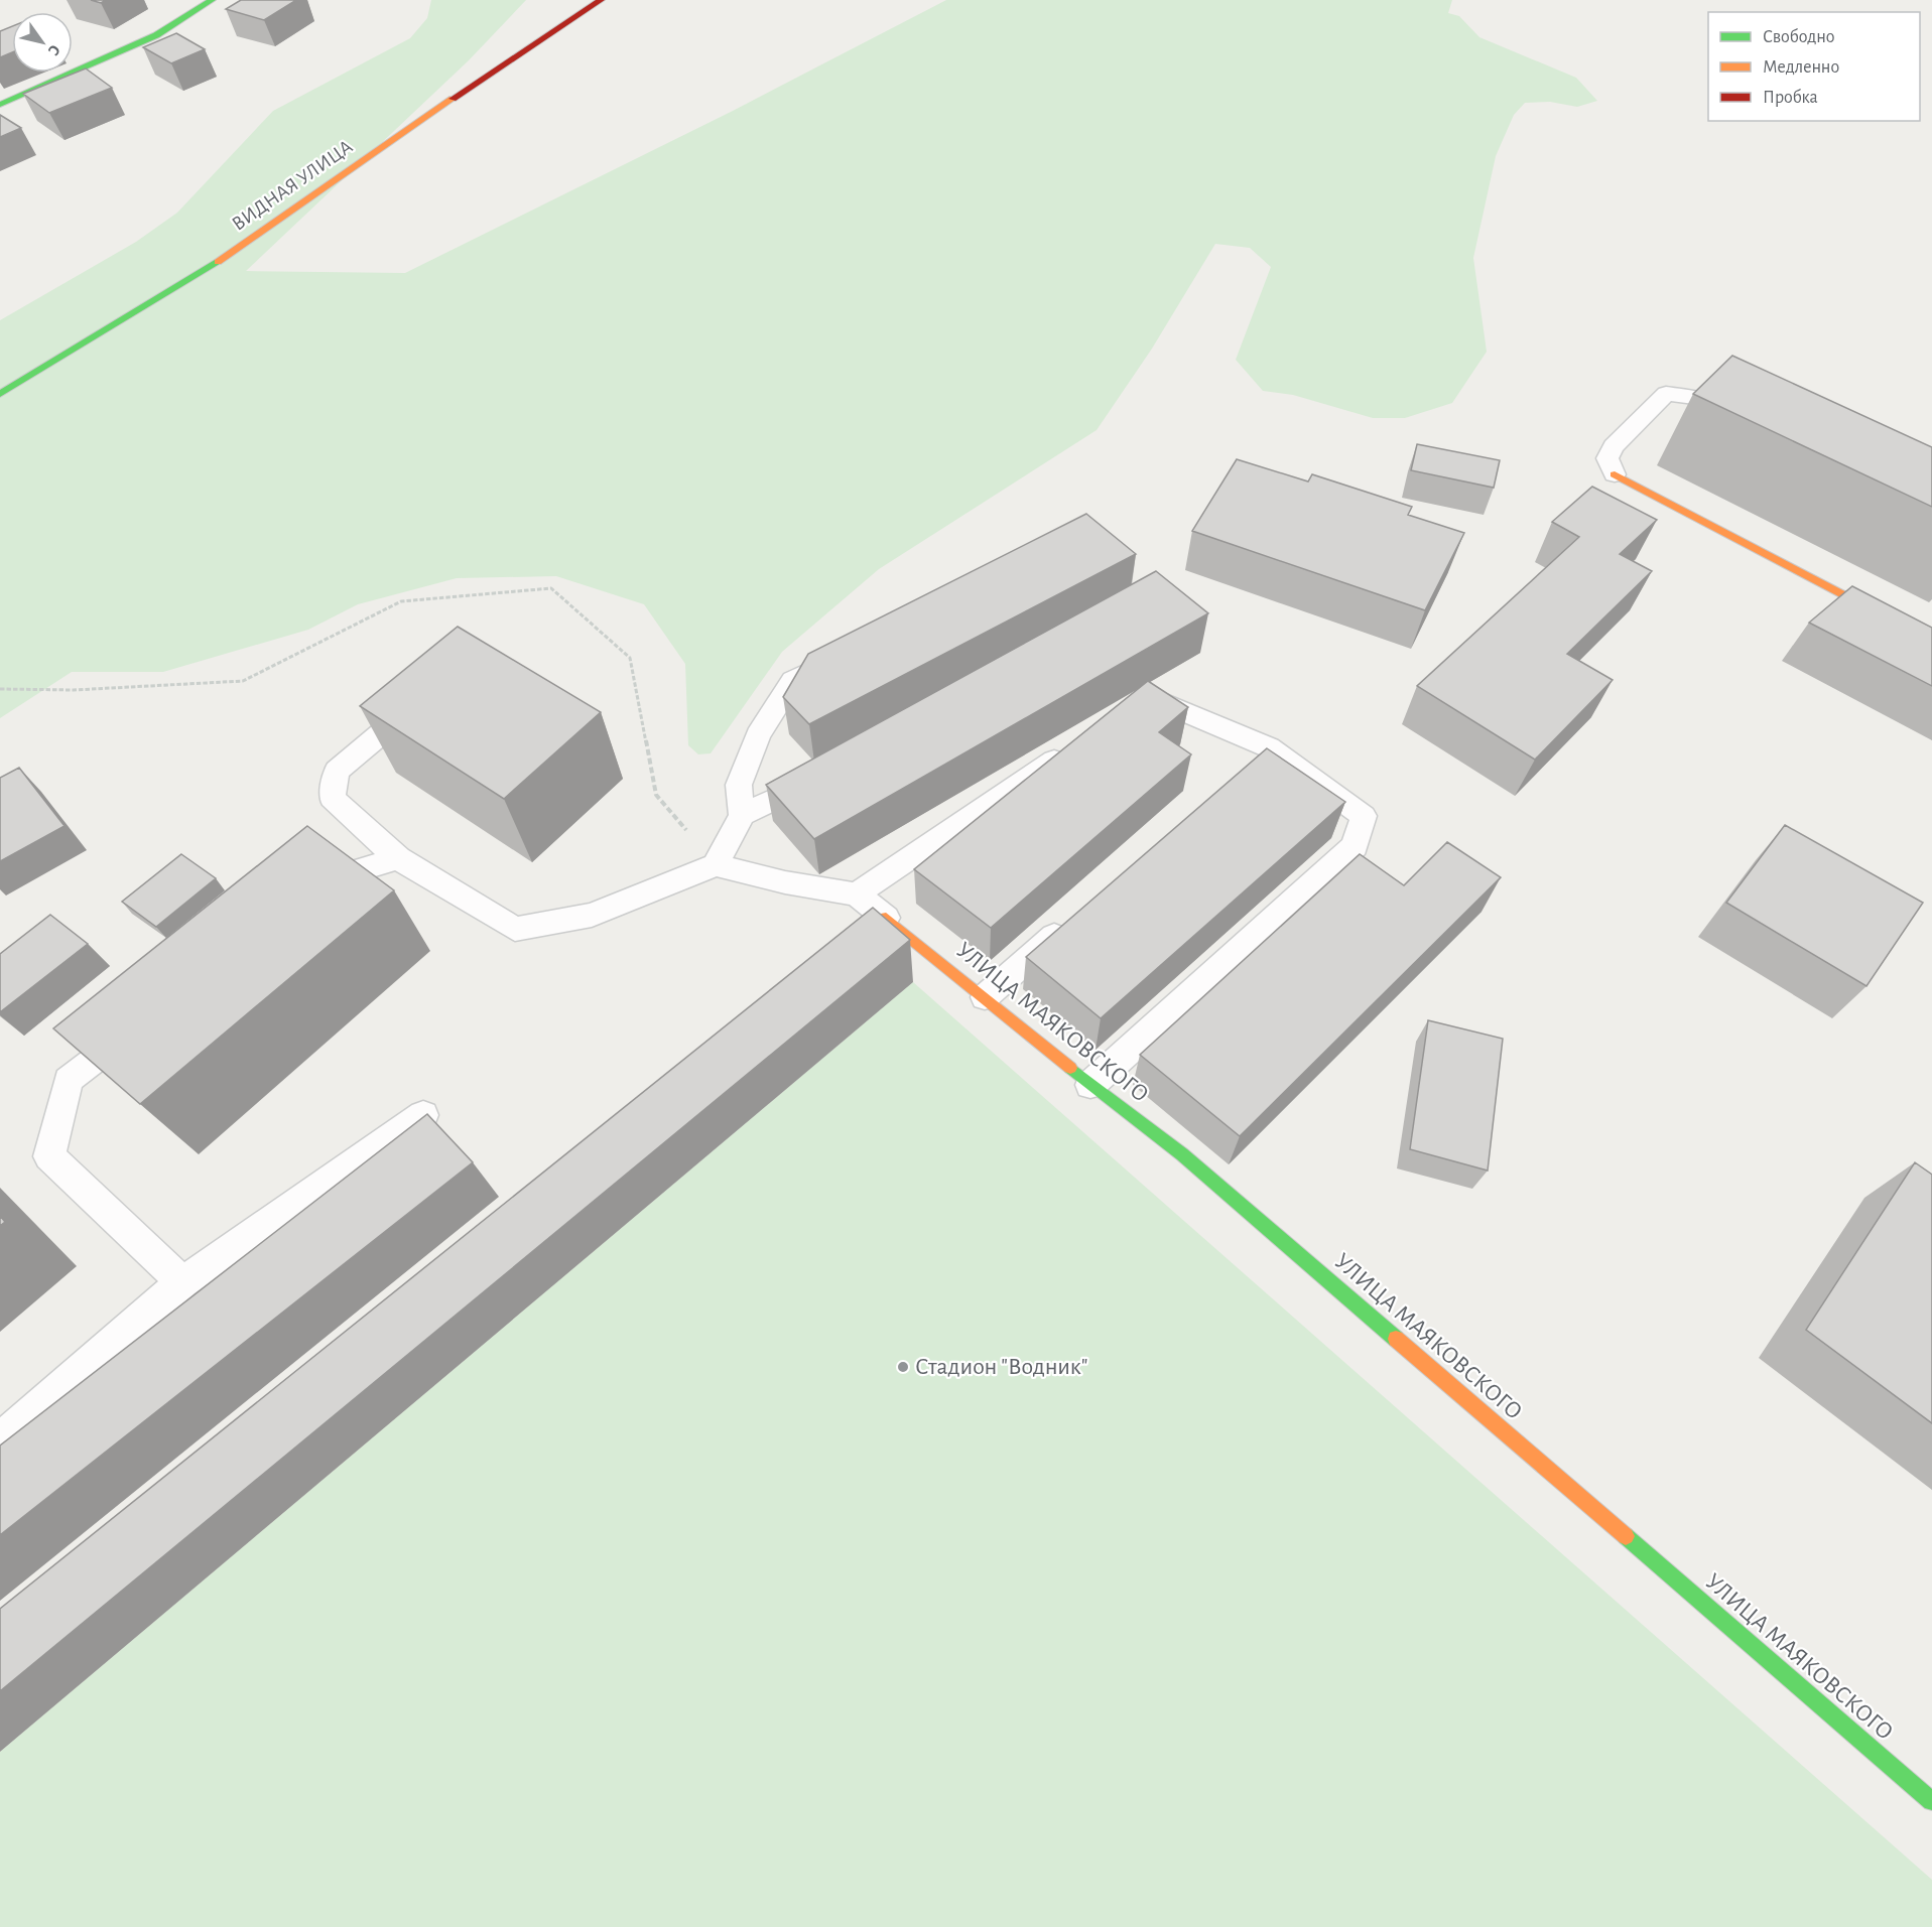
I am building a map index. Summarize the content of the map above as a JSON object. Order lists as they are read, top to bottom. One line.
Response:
{"streets":{"street":["ВИДНАЯ УЛИЦА","УЛИЦА МАЯКОВСКОГО"]},"places":["Стадион \"Водник\""],"legend":["Свободно","Медленно","Пробка"],"north":"bottom right"}
